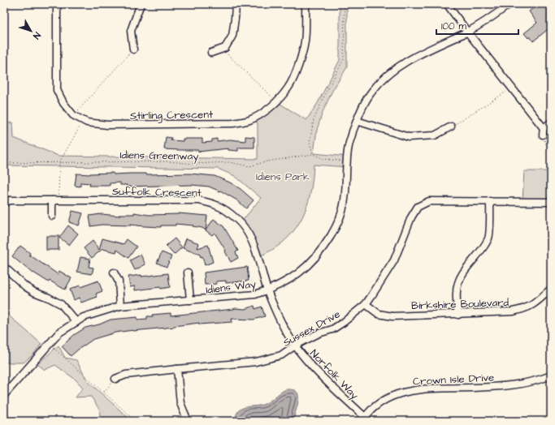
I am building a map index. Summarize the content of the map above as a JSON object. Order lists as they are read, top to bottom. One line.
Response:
{"streets":{"street":["Stirling Crescent","Suffolk Crescent","Idiens Way","Birkshire Boulevard","Sussex Drive","Norfolk Way","Crown Isle Drive"],"path":["Idiens Greenway"]},"crossings":[["Idiens Greenway","Idiens Way"],["Suffolk Crescent","Idiens Way"],["Suffolk Crescent","Norfolk Way"],["Idiens Way","Norfolk Way"],["Birkshire Boulevard","Sussex Drive"],["Sussex Drive","Norfolk Way"],["Norfolk Way","Crown Isle Drive"]],"parks":["Idiens Park"],"scale_bar":"100 m","north":"bottom right"}
